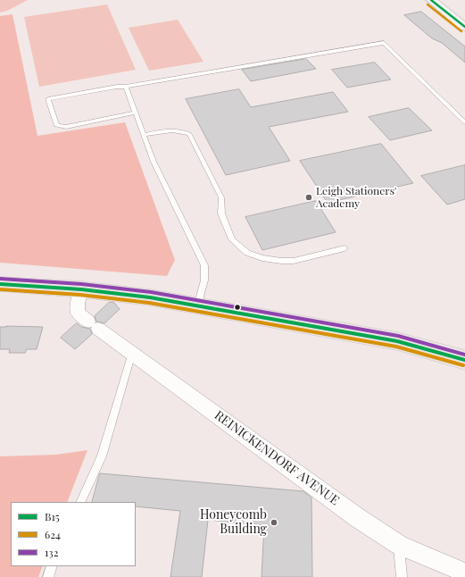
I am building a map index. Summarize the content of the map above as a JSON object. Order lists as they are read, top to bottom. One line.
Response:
{"streets":{"street":["REINICKENDORF AVENUE"]},"places":["Leigh Stationers' Academy","Honeycomb Building"],"lines":["transit line B15","transit line 624","transit line 132"],"legend":["B15","624","132"]}
